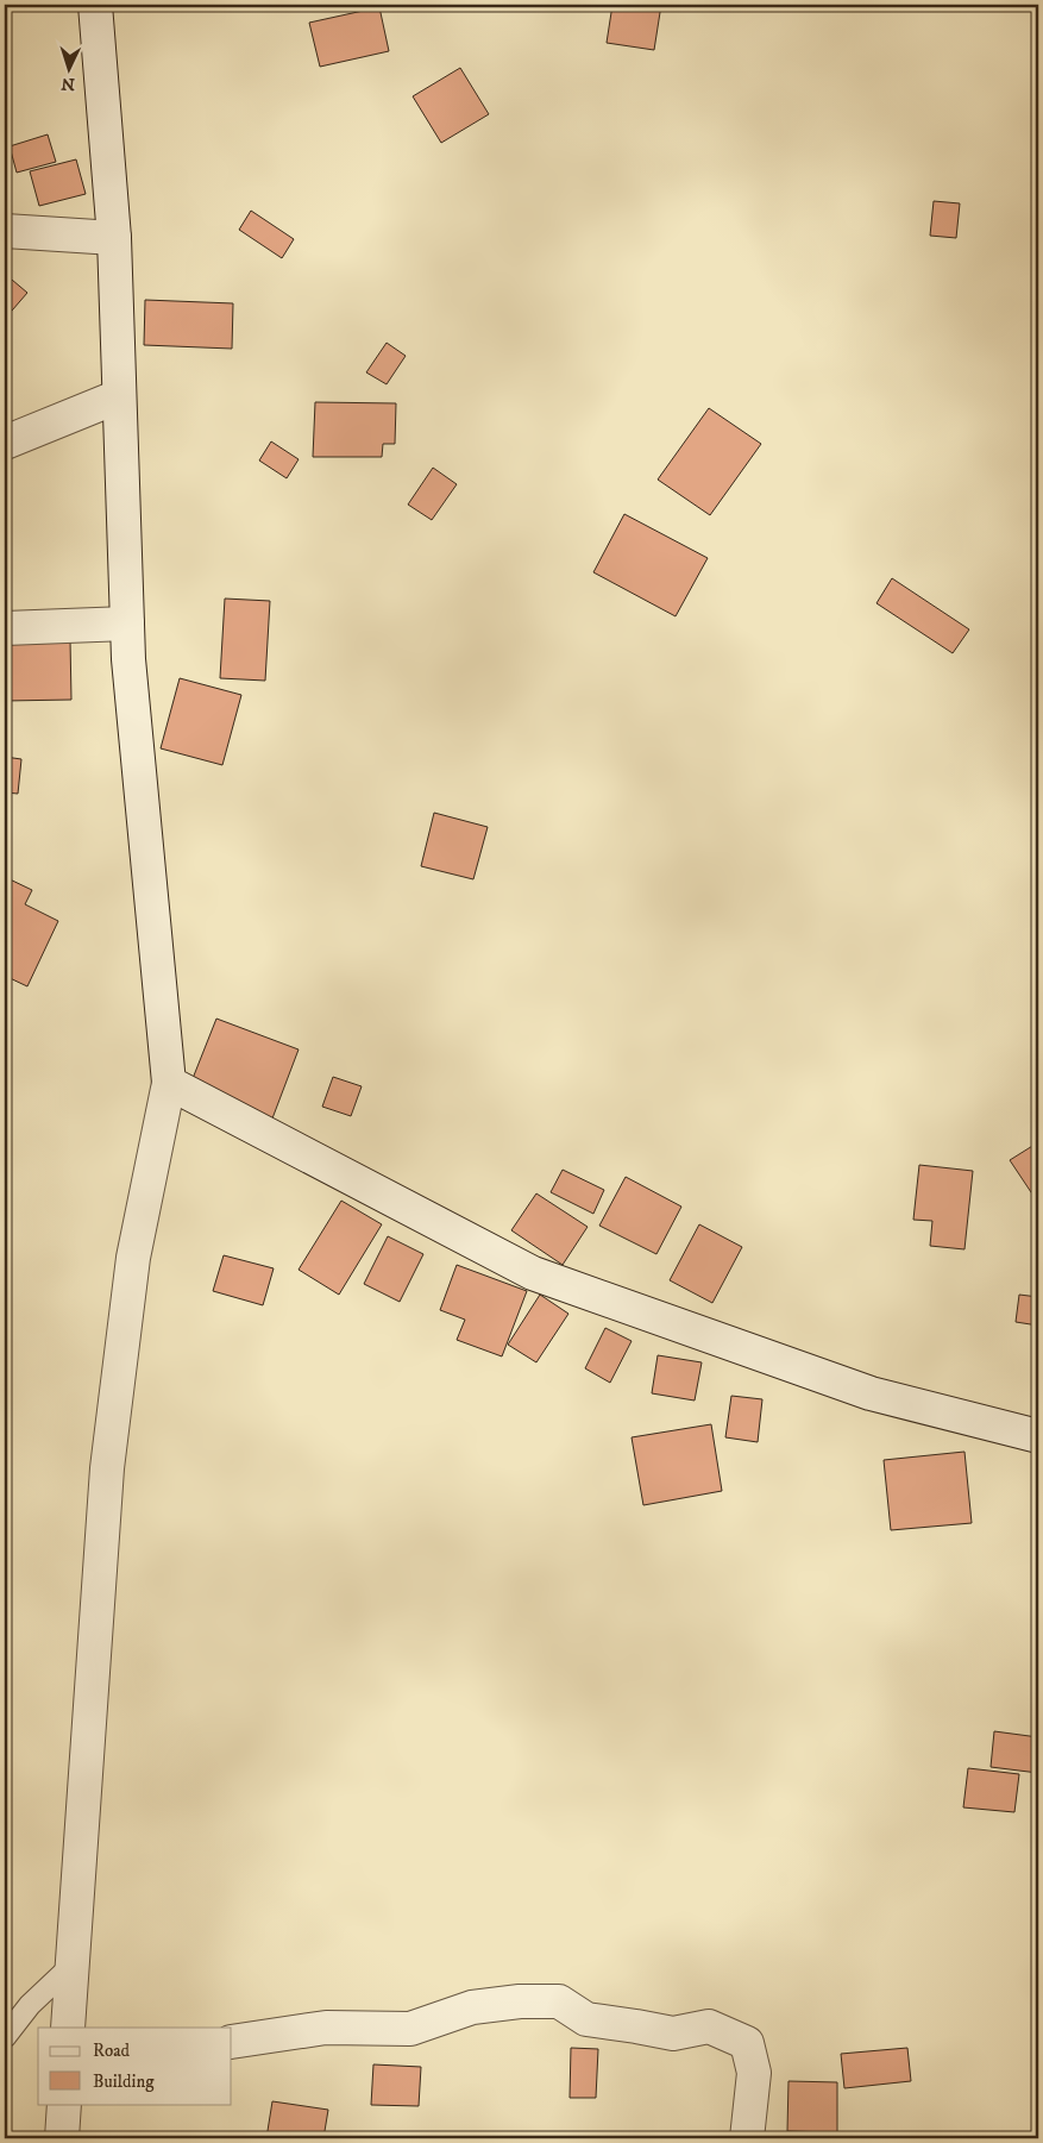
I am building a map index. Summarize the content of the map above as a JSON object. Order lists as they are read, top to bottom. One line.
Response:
{"legend":["Road","Building"],"north":"bottom"}
